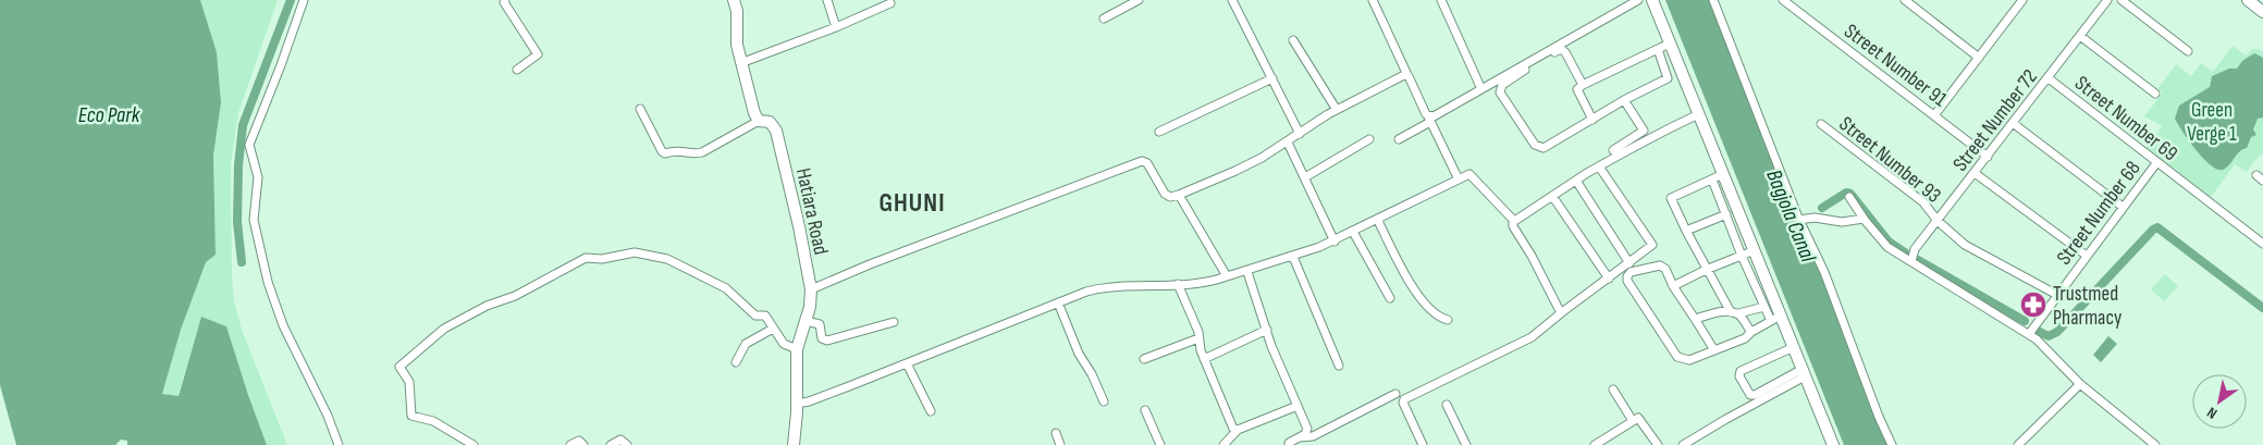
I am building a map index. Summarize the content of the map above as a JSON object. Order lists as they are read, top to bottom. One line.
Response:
{"streets":{"street":["Street Number 91","Street Number 69","Street Number 72","Street Number 93","Hatiara Road","Street Number 68"]},"crossings":[["Street Number 91","Street Number 72"],["Street Number 69","Street Number 72"],["Street Number 69","Street Number 68"],["Street Number 72","Street Number 93"],["Street Number 93","Street Number 68"]],"districts":["GHUNI"],"water":["Eco Park","Bagjola Canal"],"parks":["Green Verge 1"],"places":{"pharmacy":["Trustmed Pharmacy"]},"north":"bottom left"}
